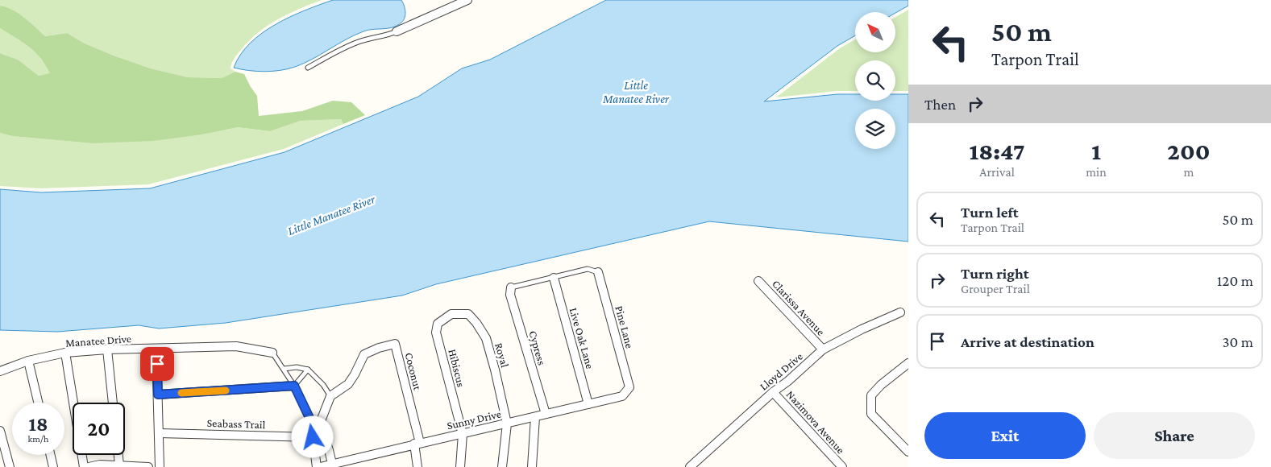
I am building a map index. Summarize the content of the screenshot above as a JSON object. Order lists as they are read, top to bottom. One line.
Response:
{"streets":{"street":["Clarissa Avenue","Pine Lane","Live Oak Lane","Manatee Drive","Cypress","Royal","Hibiscus","Coconut","Lloyd Drive","Sunny Drive","Nazimova Avenue","Seabass Trail"]},"crossings":[["Clarissa Avenue","Lloyd Drive"],["Pine Lane","Sunny Drive"],["Live Oak Lane","Sunny Drive"],["Cypress","Sunny Drive"],["Royal","Hibiscus"],["Royal","Sunny Drive"],["Hibiscus","Sunny Drive"],["Coconut","Sunny Drive"],["Lloyd Drive","Nazimova Avenue"]],"water":["Little Manatee River"],"north":"top left","page":{"turn":["50 m","Tarpon Trail"],"then":"Then","eta":["18:47","Arrival","1","min","200","m"],"list":[{"name":"Turn left","note":"Tarpon Trail","value":"50 m"},{"name":"Turn right","note":"Grouper Trail","value":"120 m"},{"name":"Arrive at destination","value":"30 m"}],"speed":"18 km/h","limit":"20","buttons":["Exit","Share"]}}
